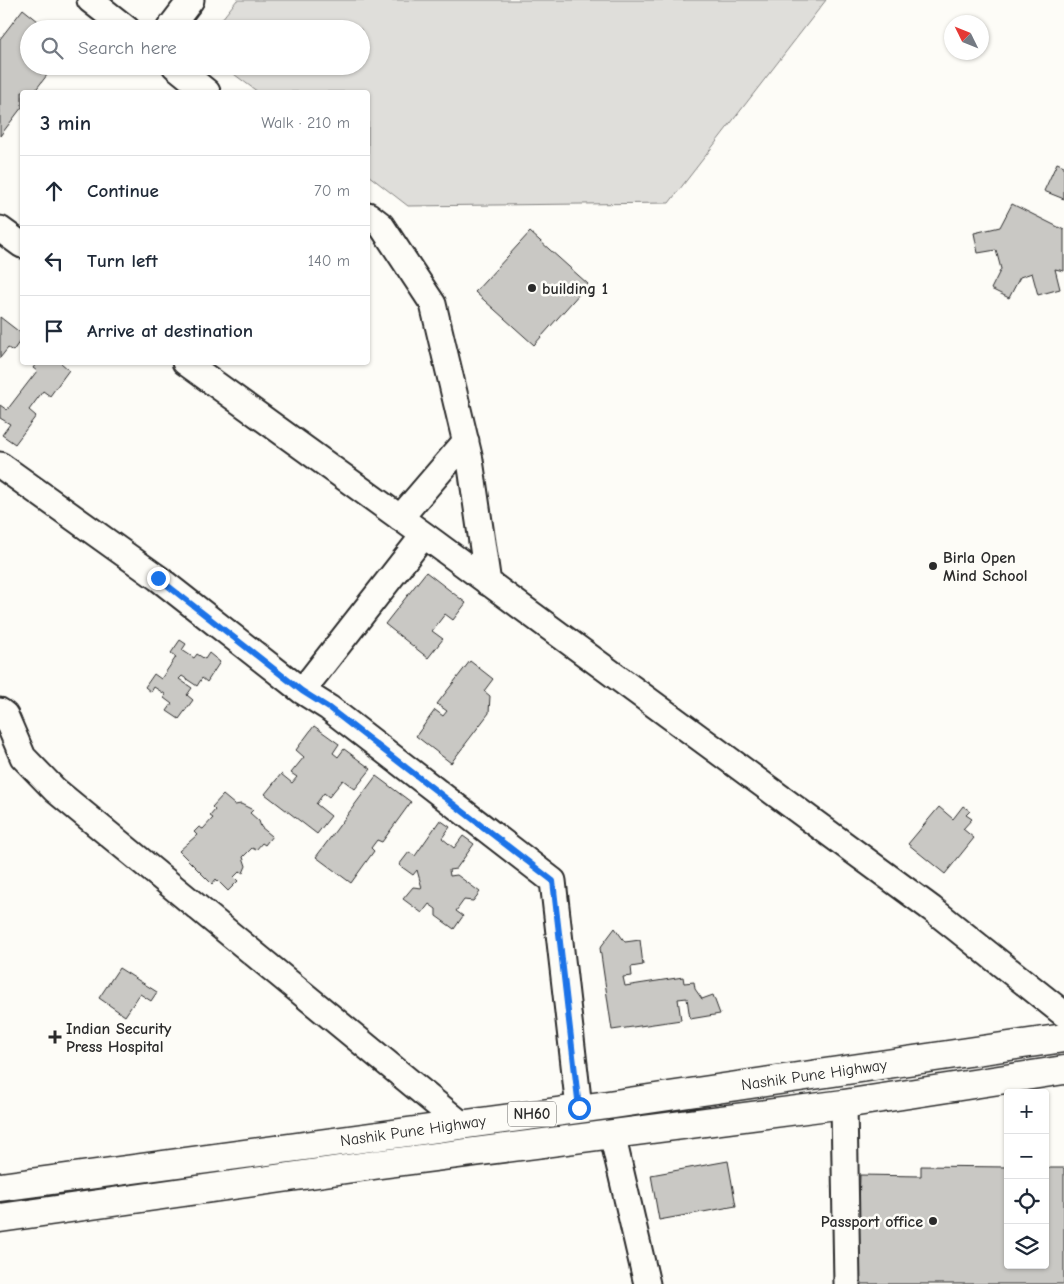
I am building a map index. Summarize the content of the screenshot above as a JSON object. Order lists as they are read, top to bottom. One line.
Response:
{"streets":{"highway":["Nashik Pune Highway","NH60"]},"places":{"other":["building 1","Birla Open Mind School","Passport office"],"health":["Indian Security Press Hospital"]},"north":"top left","page":{"search":"Search here","heading":["3 min","Walk · 210 m"],"list":[["Continue","70 m"],["Turn left","140 m"],"Arrive at destination"],"map_buttons":["+","−"]}}
